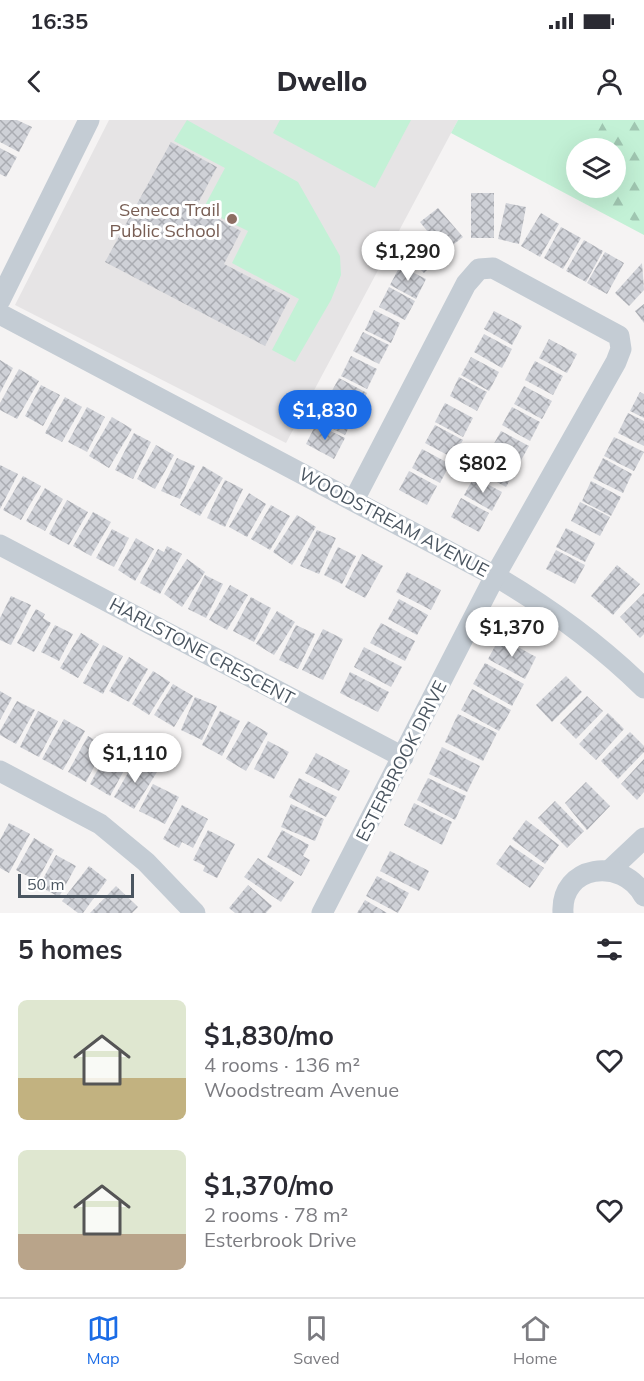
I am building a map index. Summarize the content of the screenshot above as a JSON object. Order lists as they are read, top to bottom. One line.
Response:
{"streets":{"street":["WOODSTREAM AVENUE","HARLSTONE CRESCENT","ESTERBROOK DRIVE"]},"crossings":[["WOODSTREAM AVENUE","ESTERBROOK DRIVE"],["HARLSTONE CRESCENT","ESTERBROOK DRIVE"]],"places":["Seneca Trail Public School"],"scale_bar":"50 m","page":{"status":"16:35","header":"Dwello","price":["$1,290","$1,830","$802","$1,370","$1,110"],"scale":"50 m","heading":"5 homes","list":[{"name":"$1,830/mo","note":"4 rooms · 136 m² · Woodstream Avenue"},{"name":"$1,370/mo","note":"2 rooms · 78 m² · Esterbrook Drive"}],"tabs":["Map","Saved","Home"]}}
